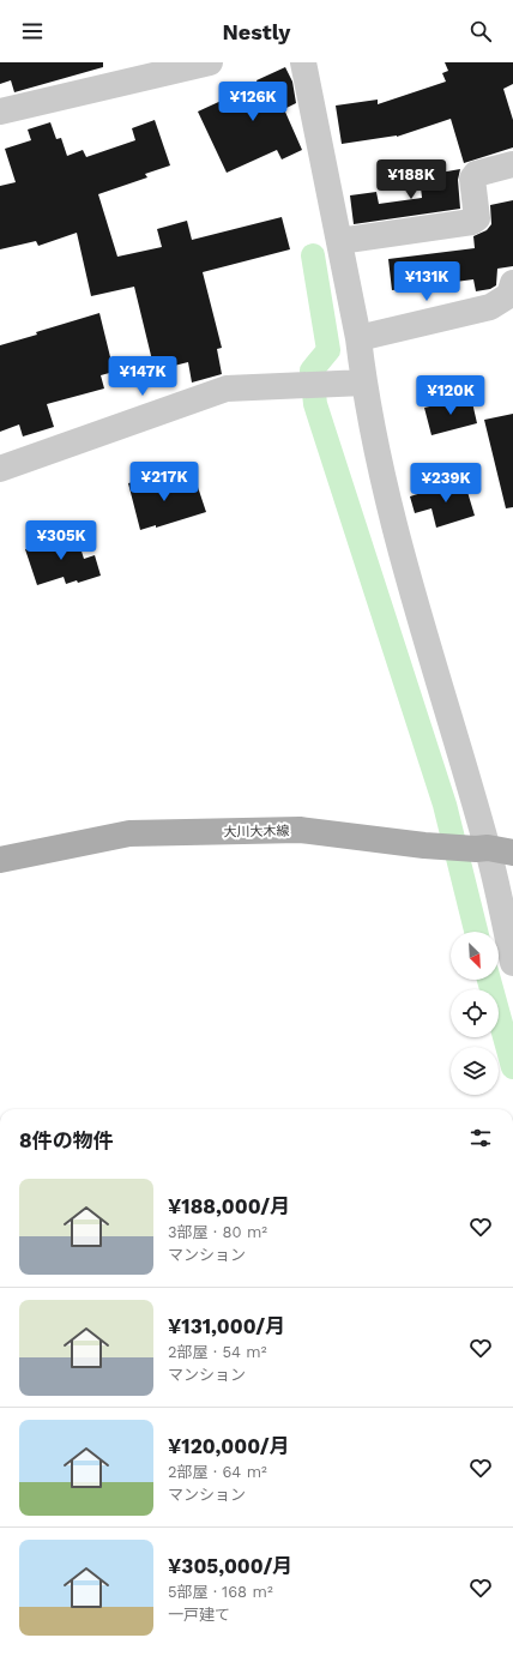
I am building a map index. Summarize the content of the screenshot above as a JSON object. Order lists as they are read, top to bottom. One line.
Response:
{"streets":{"main road":["大川大木線"]},"north":"bottom right","page":{"header":"Nestly","price":["¥126K","¥188K","¥131K","¥147K","¥120K","¥217K","¥239K","¥305K"],"heading":"8件の物件","list":[{"name":"¥188,000/月","note":"3部屋 · 80 m² · マンション"},{"name":"¥131,000/月","note":"2部屋 · 54 m² · マンション"},{"name":"¥120,000/月","note":"2部屋 · 64 m² · マンション"},{"name":"¥305,000/月","note":"5部屋 · 168 m² · 一戸建て"}]}}
